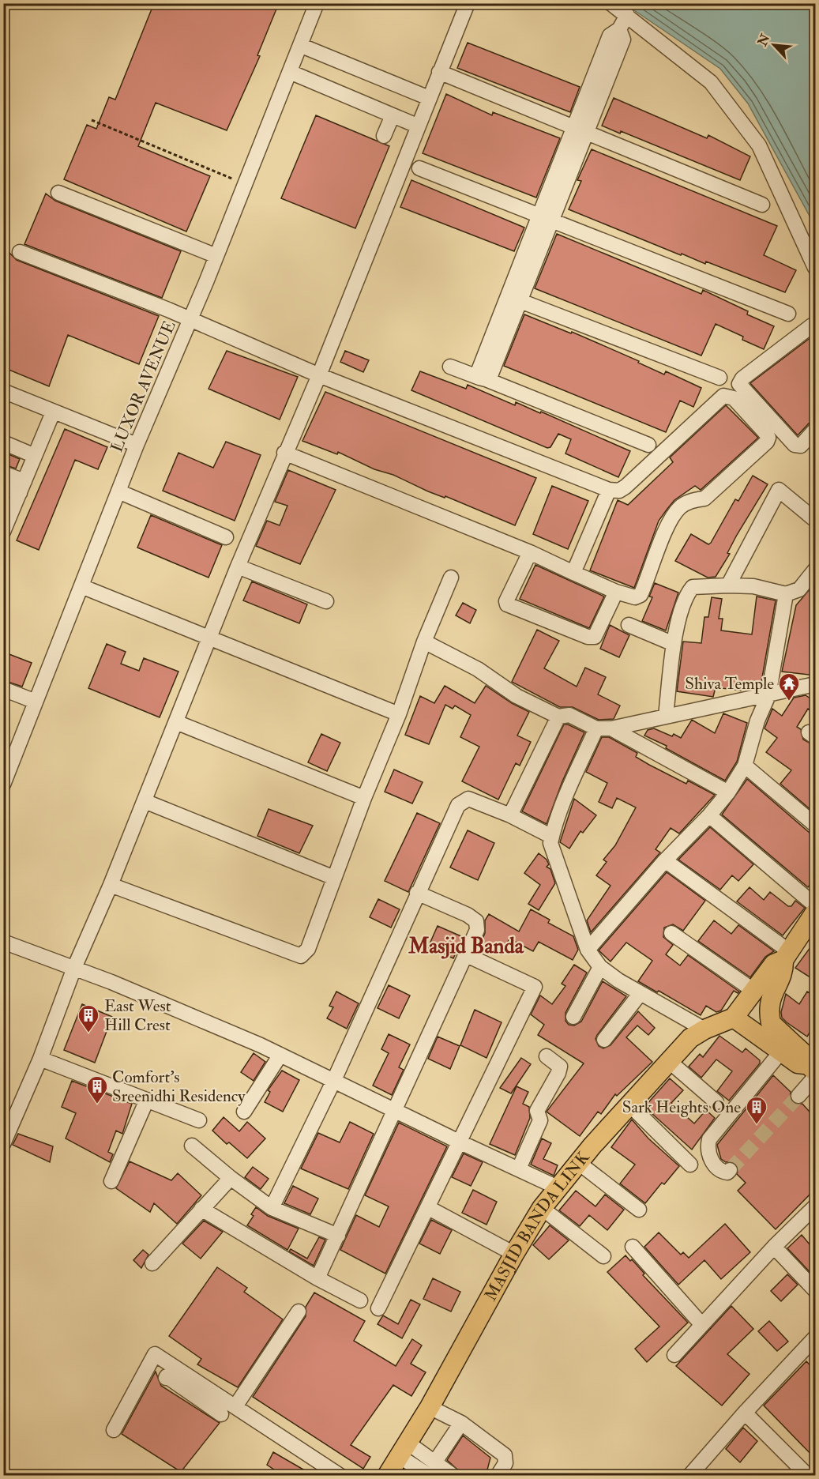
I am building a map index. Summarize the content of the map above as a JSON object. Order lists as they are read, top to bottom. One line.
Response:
{"streets":{"main road":["MASJID BANDA LINK"],"street":["LUXOR AVENUE"]},"districts":["Masjid Banda"],"places":{"temple":["Shiva Temple"],"building":["East West Hill Crest","Comfort's Sreenidhi Residency","Sark Heights One"]},"north":"top left"}
